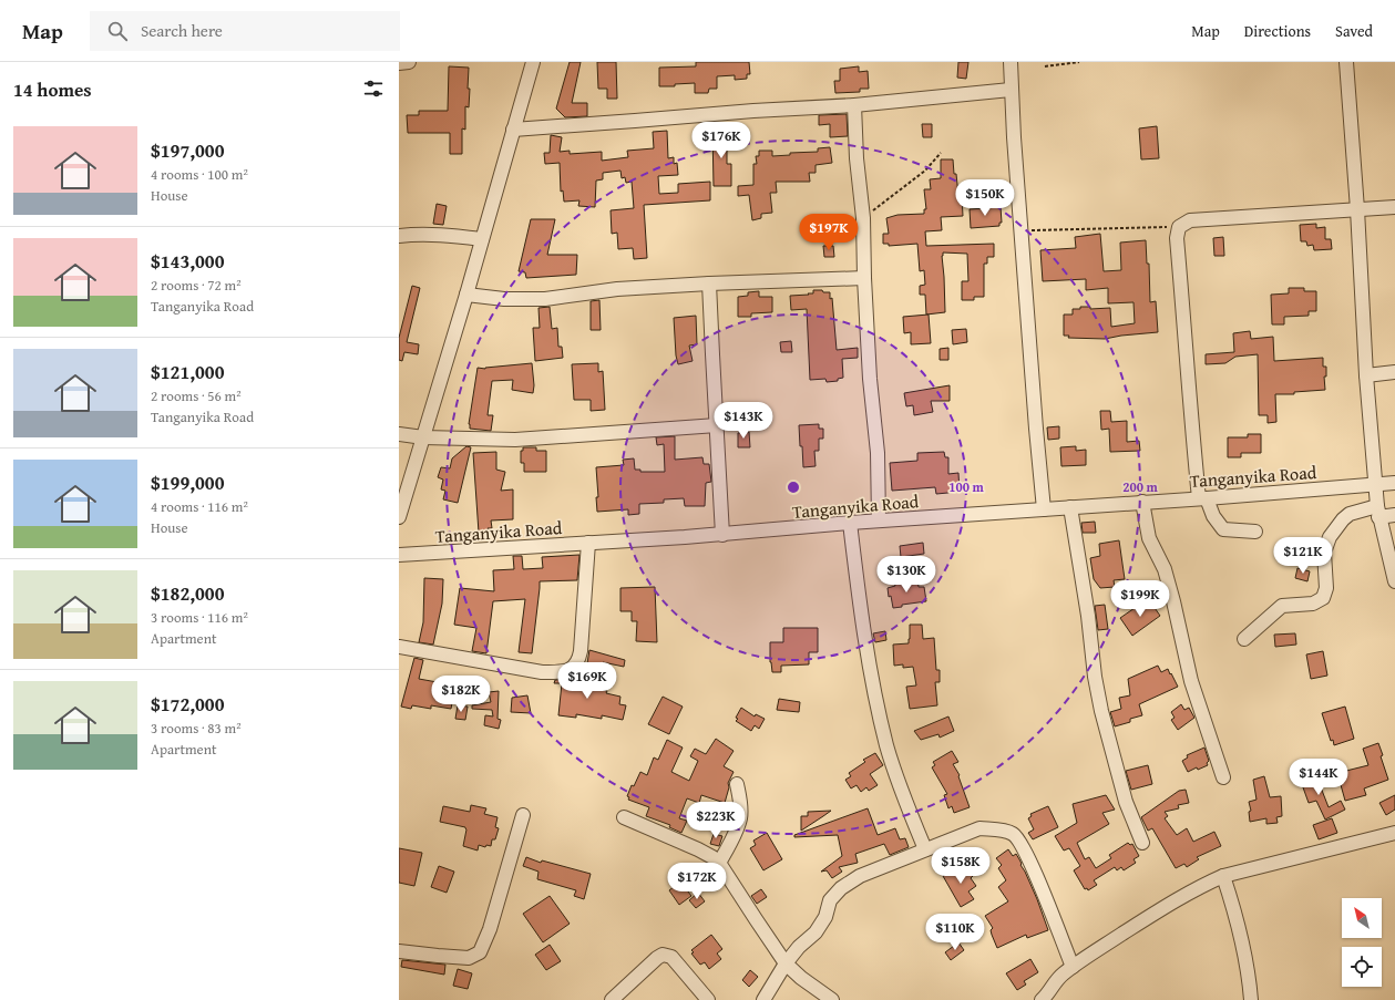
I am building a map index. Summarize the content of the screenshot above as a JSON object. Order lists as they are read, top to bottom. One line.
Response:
{"streets":{"street":["Tanganyika Road"]},"north":"top left","page":{"header":"Map","search":"Search here","nav":["Map","Directions","Saved"],"heading":"14 homes","list":[{"name":"$197,000","note":"4 rooms · 100 m² · House"},{"name":"$143,000","note":"2 rooms · 72 m² · Tanganyika Road"},{"name":"$121,000","note":"2 rooms · 56 m² · Tanganyika Road"},{"name":"$199,000","note":"4 rooms · 116 m² · House"},{"name":"$182,000","note":"3 rooms · 116 m² · Apartment"},{"name":"$172,000","note":"3 rooms · 83 m² · Apartment"}],"price":["$176K","$150K","$197K","$143K","$121K","$130K","$199K","$169K","$182K","$144K","$223K","$158K","$172K","$110K"]},"rings":["100 m","200 m"]}
